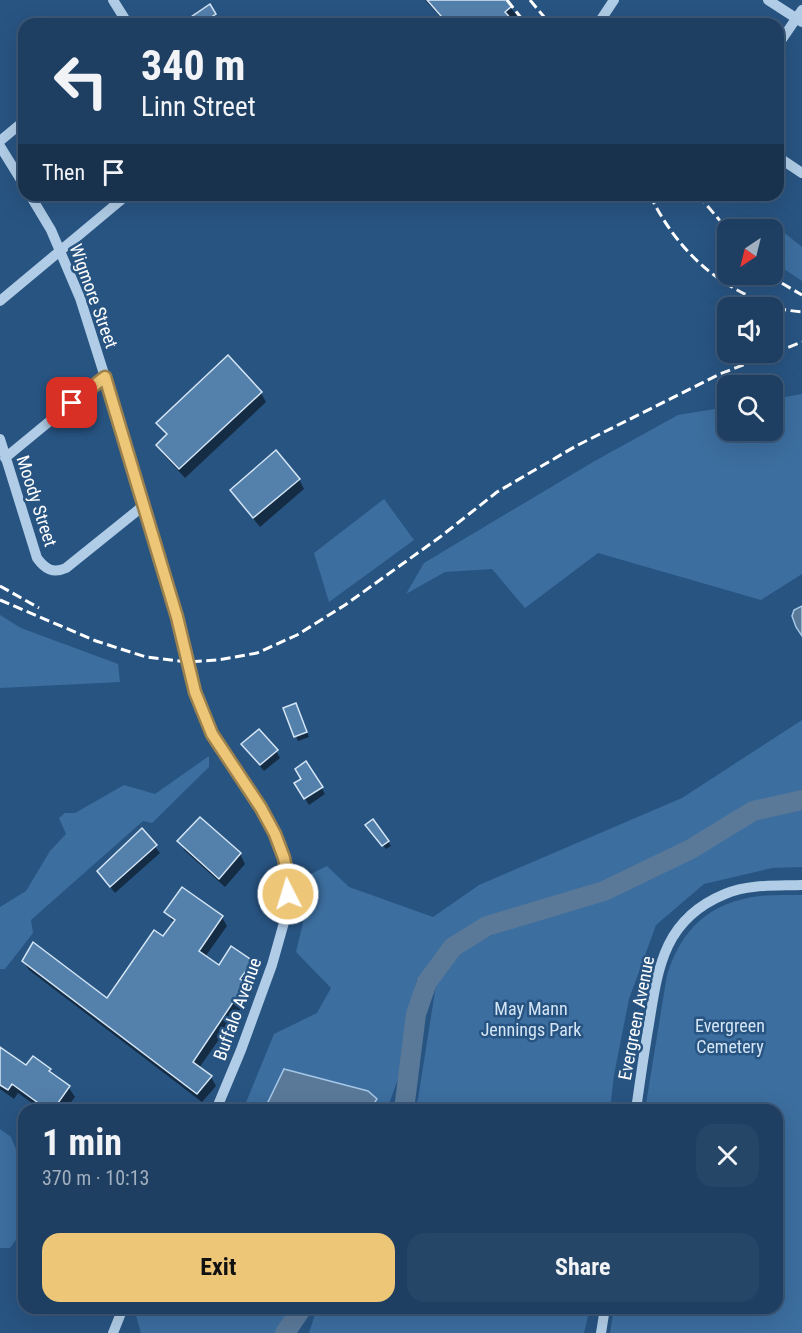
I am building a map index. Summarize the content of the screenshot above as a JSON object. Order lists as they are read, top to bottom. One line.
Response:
{"streets":{"street":["Wigmore Street","Moody Street","Buffalo Avenue","Evergreen Avenue"]},"crossings":[["Wigmore Street","Moody Street"],["Wigmore Street","Buffalo Avenue"]],"parks":["May Mann Jennings Park","Evergreen Cemetery"],"north":"bottom left","page":{"turn":["340 m","Linn Street"],"then":"Then","heading":["1 min","370 m · 10:13"],"buttons":["Exit","Share"]}}
